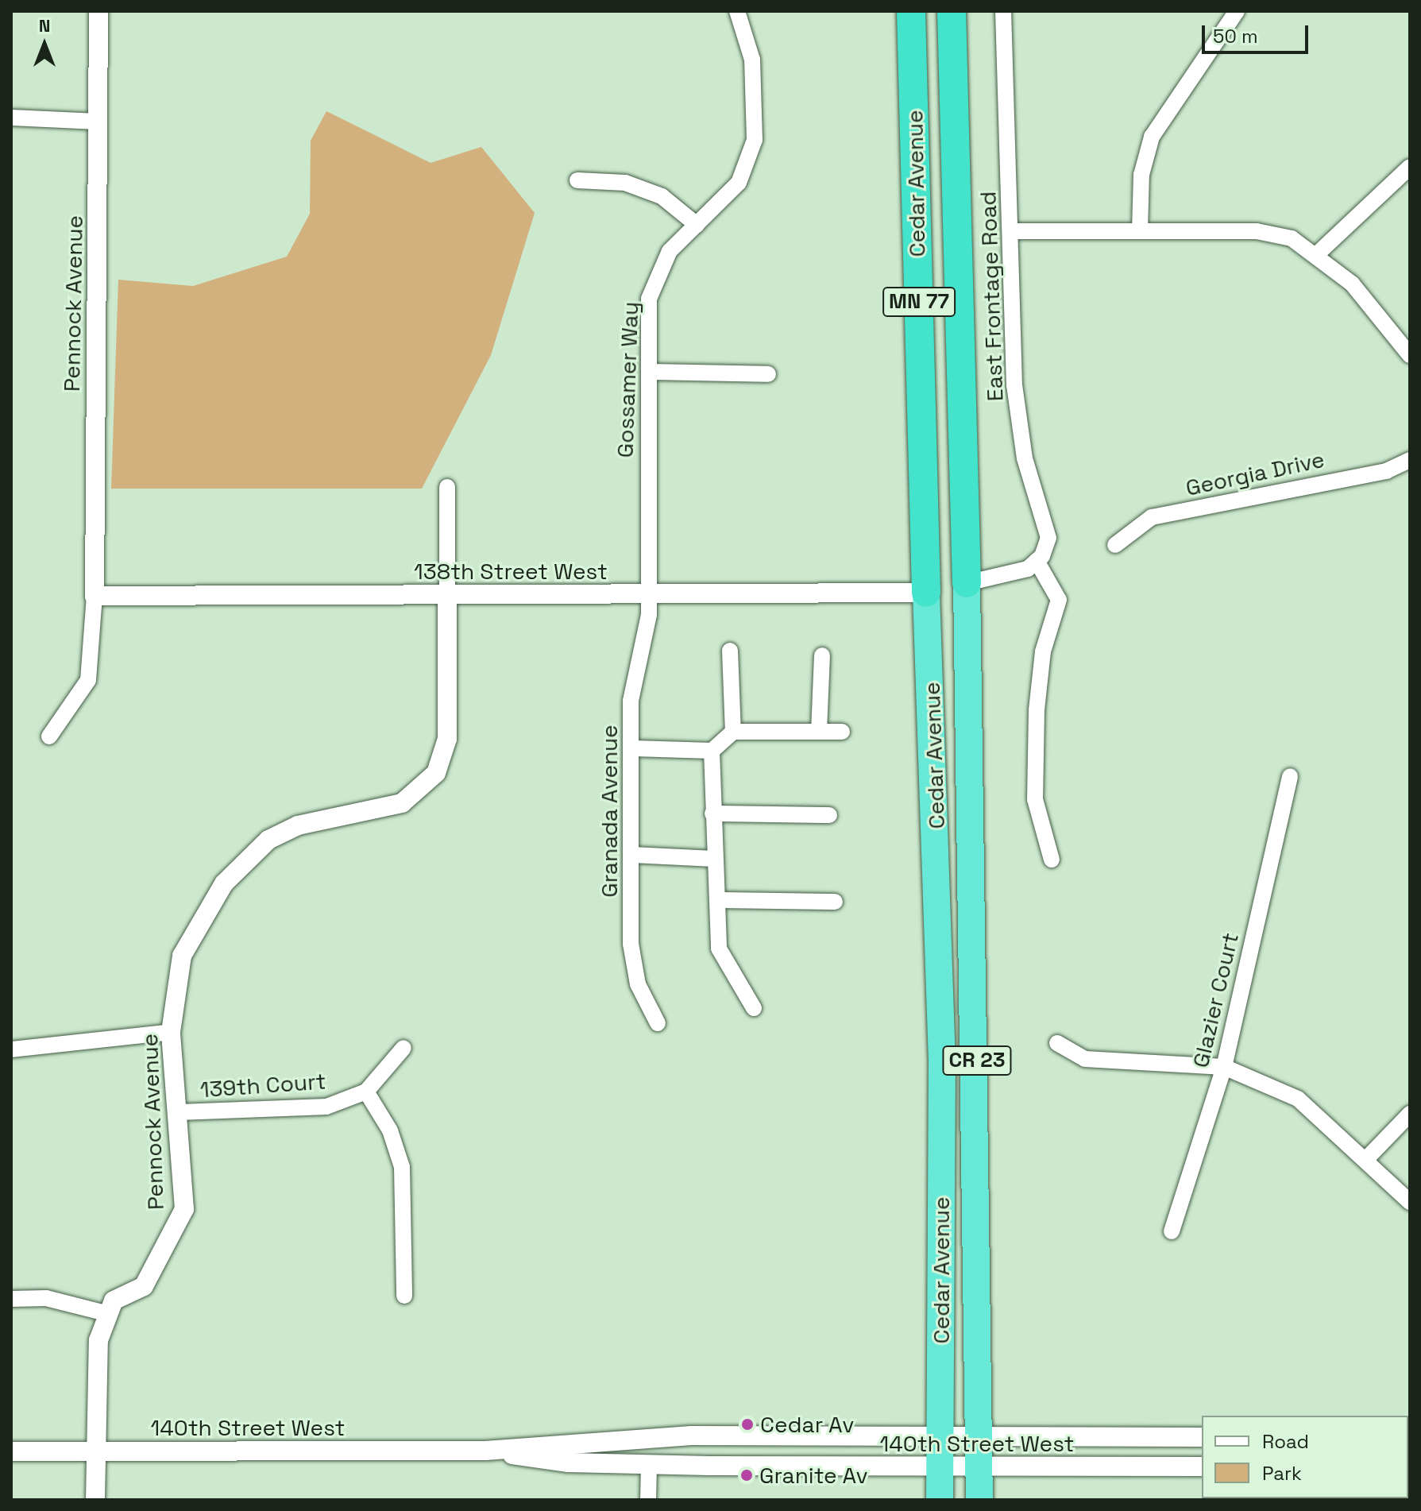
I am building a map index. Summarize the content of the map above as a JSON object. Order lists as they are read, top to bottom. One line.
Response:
{"streets":{"highway":["Cedar Avenue","MN 77","CR 23"],"street":["East Frontage Road","Pennock Avenue","Gossamer Way","Georgia Drive","138th Street West","Granada Avenue","Glazier Court","139th Court","140th Street West"]},"crossings":[["Cedar Avenue","138th Street West"],["Cedar Avenue","140th Street West"],["Pennock Avenue","138th Street West"],["Pennock Avenue","139th Court"],["Pennock Avenue","140th Street West"],["Gossamer Way","138th Street West"],["Gossamer Way","Granada Avenue"],["138th Street West","Granada Avenue"]],"places":["Cedar Av","Granite Av"],"legend":["Road","Park"],"scale_bar":"50 m","north":"top"}
